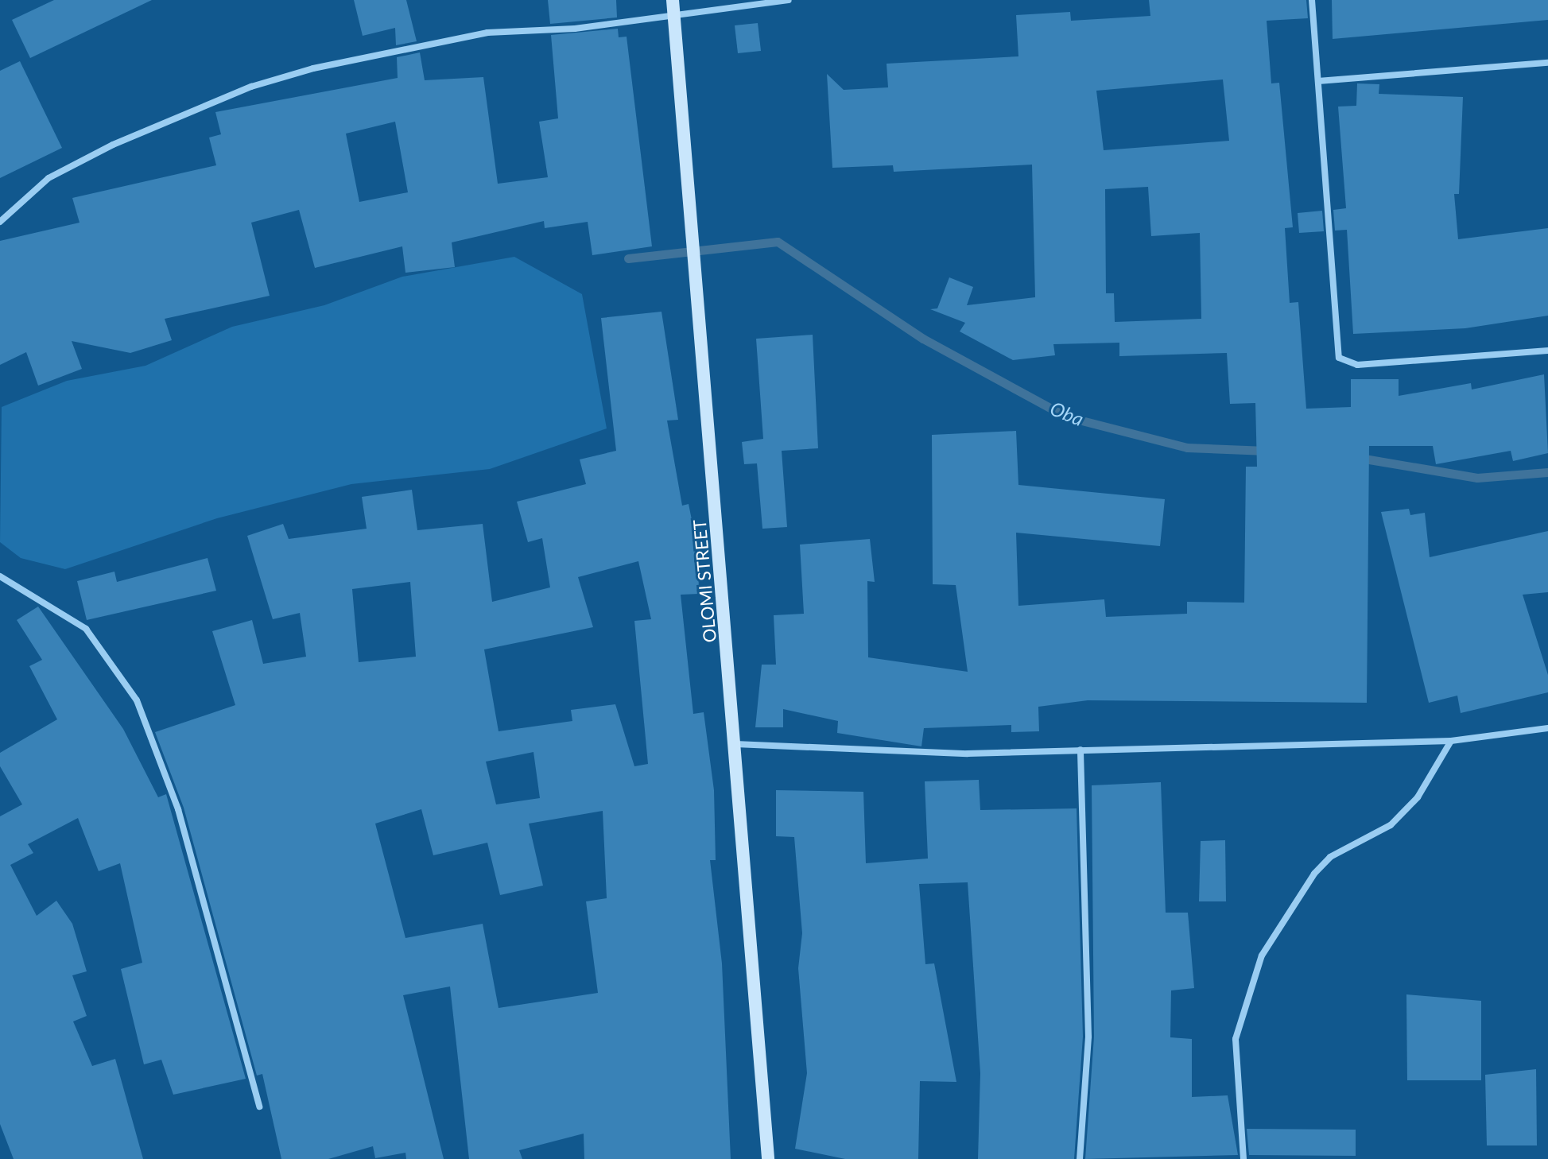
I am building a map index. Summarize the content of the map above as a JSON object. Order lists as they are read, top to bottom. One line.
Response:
{"streets":{"main road":["OLOMI STREET"]},"water":["Oba"]}
